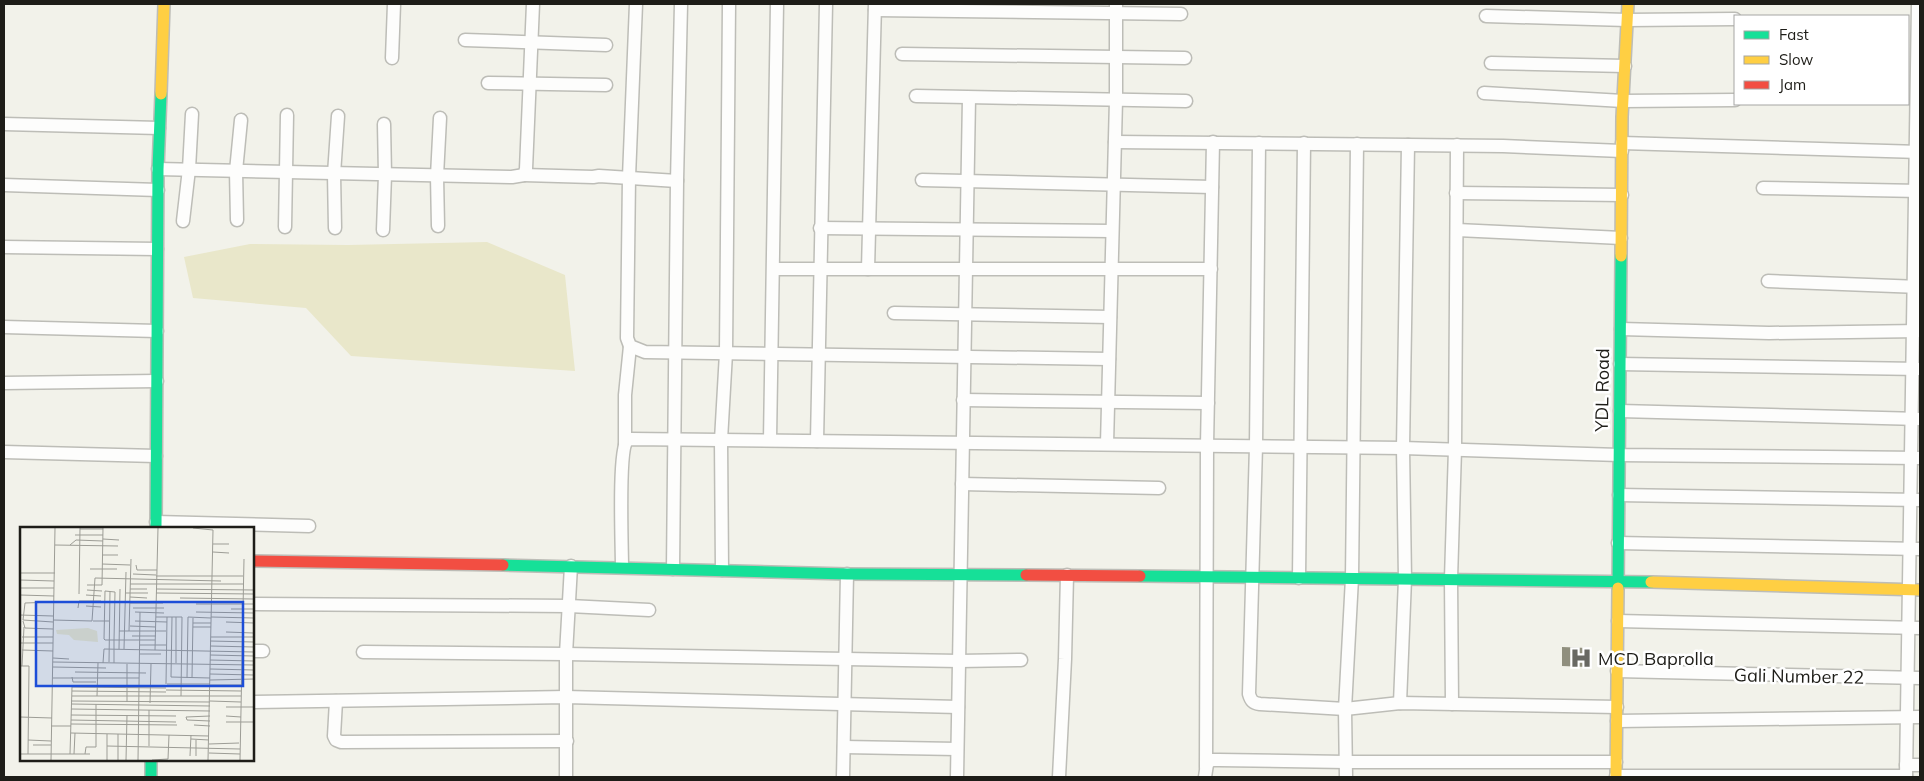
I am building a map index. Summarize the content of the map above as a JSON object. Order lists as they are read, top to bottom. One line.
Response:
{"streets":{"street":["YDL Road","Gali Number 22"]},"crossings":[["YDL Road","Gali Number 22"]],"places":{"hospital":["MCD Baprolla"]},"legend":["Fast","Slow","Jam"]}
